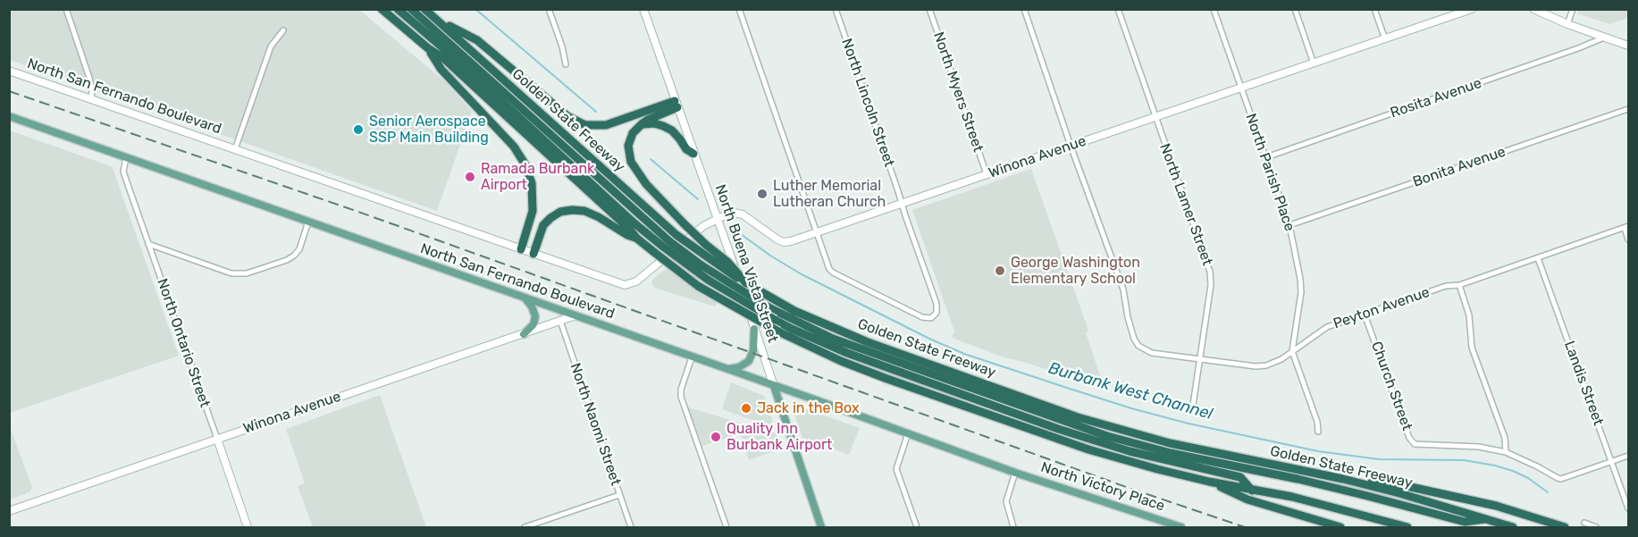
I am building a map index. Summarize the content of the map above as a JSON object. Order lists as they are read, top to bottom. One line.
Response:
{"streets":{"highway":["Golden State Freeway"],"main road":["North San Fernando Boulevard","North Buena Vista Street","North Victory Place"],"street":["North Myers Street","Rosita Avenue","North Lincoln Street","Winona Avenue","Bonita Avenue","North Parish Place","North Lamer Street","Peyton Avenue","North Ontario Street","Landis Street","Church Street","North Naomi Street"]},"crossings":[["North Myers Street","Winona Avenue"],["North San Fernando Boulevard","Winona Avenue"],["North San Fernando Boulevard","North Buena Vista Street"],["North San Fernando Boulevard","North Ontario Street"],["North San Fernando Boulevard","North Victory Place"],["Rosita Avenue","North Parish Place"],["North Lincoln Street","Winona Avenue"],["Winona Avenue","North Parish Place"],["Winona Avenue","North Lamer Street"],["Winona Avenue","North Buena Vista Street"],["Winona Avenue","Peyton Avenue"],["Winona Avenue","North Ontario Street"],["Winona Avenue","North Naomi Street"],["Bonita Avenue","North Parish Place"],["North Parish Place","Peyton Avenue"],["North Lamer Street","Peyton Avenue"],["Peyton Avenue","Landis Street"],["Peyton Avenue","Church Street"]],"water":["Burbank West Channel"],"places":["Senior Aerospace SSP Main Building","Ramada Burbank Airport","Luther Memorial Lutheran Church","George Washington Elementary School","Jack in the Box","Quality Inn Burbank Airport"]}
